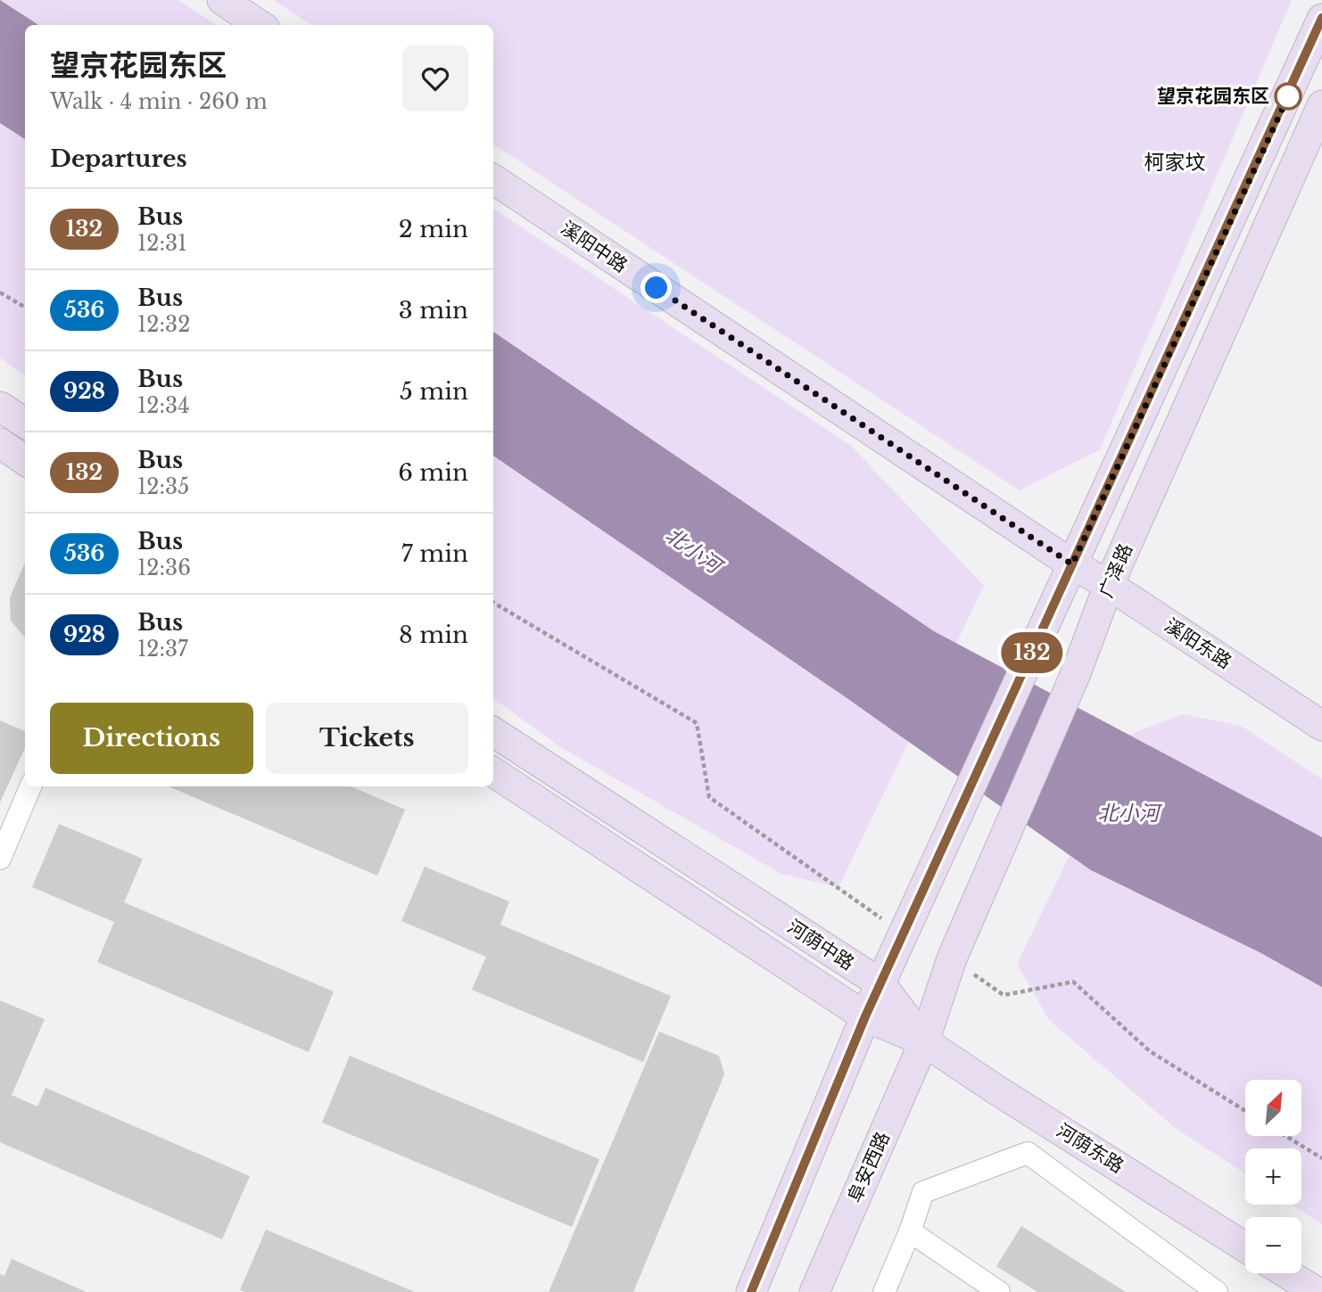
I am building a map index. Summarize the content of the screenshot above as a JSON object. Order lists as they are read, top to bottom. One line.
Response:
{"streets":{"main road":["溪阳中路","广泽路","溪阳东路","河荫中路","河荫东路","阜安西路"]},"crossings":[["溪阳中路","溪阳东路"],["广泽路","溪阳东路"],["广泽路","河荫中路"],["广泽路","河荫东路"],["广泽路","阜安西路"],["河荫中路","河荫东路"],["河荫中路","阜安西路"],["河荫东路","阜安西路"]],"districts":["柯家坟"],"water":["北小河"],"places":["望京花园东区"],"lines":["bus line 132"],"north":"top right","page":{"on_map":"132","heading":[["望京花园东区","Walk · 4 min · 260 m"],"Departures"],"list":[{"mark":"132","name":"Bus","note":"12:31","value":"2 min"},{"mark":"536","name":"Bus","note":"12:32","value":"3 min"},{"mark":"928","name":"Bus","note":"12:34","value":"5 min"},{"mark":"132","name":"Bus","note":"12:35","value":"6 min"},{"mark":"536","name":"Bus","note":"12:36","value":"7 min"},{"mark":"928","name":"Bus","note":"12:37","value":"8 min"}],"buttons":["Directions","Tickets"],"map_buttons":["+","−"]}}
